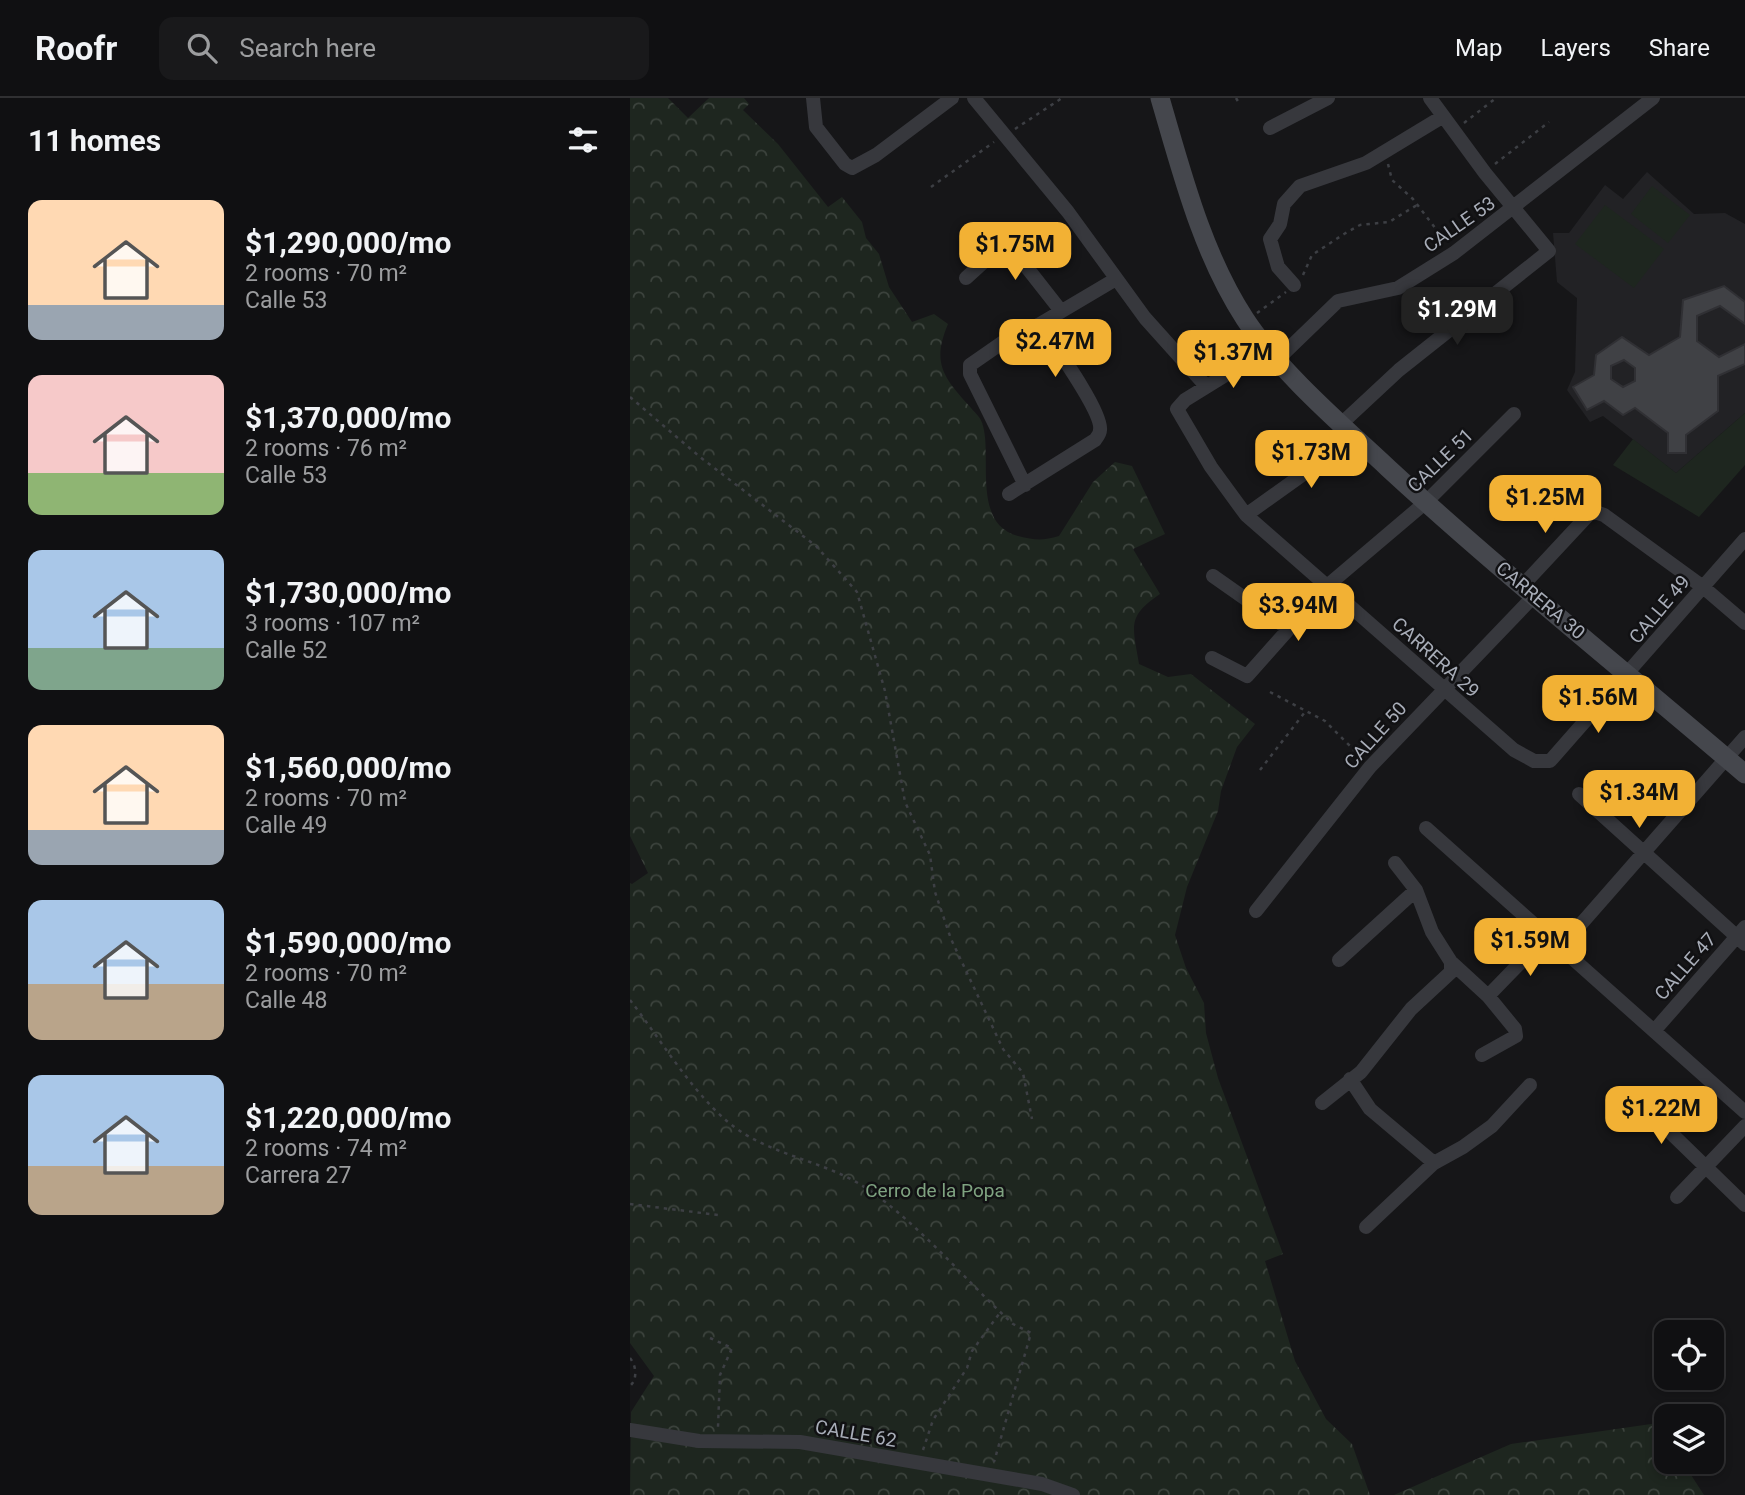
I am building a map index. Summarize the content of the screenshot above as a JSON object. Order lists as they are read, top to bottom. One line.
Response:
{"streets":{"street":["CALLE 53","CALLE 51","CARRERA 30","CALLE 49","CARRERA 29","CALLE 50","CALLE 47","CALLE 62"]},"crossings":[["CALLE 53","CARRERA 30"],["CALLE 53","CARRERA 29"],["CALLE 51","CARRERA 30"],["CALLE 51","CARRERA 29"],["CARRERA 30","CALLE 49"],["CARRERA 30","CALLE 50"],["CALLE 49","CARRERA 29"],["CALLE 49","CALLE 50"],["CARRERA 29","CALLE 50"]],"parks":["Cerro de la Popa"],"page":{"header":"Roofr","search":"Search here","nav":["Map","Layers","Share"],"heading":"11 homes","list":[{"name":"$1,290,000/mo","note":"2 rooms · 70 m² · Calle 53"},{"name":"$1,370,000/mo","note":"2 rooms · 76 m² · Calle 53"},{"name":"$1,730,000/mo","note":"3 rooms · 107 m² · Calle 52"},{"name":"$1,560,000/mo","note":"2 rooms · 70 m² · Calle 49"},{"name":"$1,590,000/mo","note":"2 rooms · 70 m² · Calle 48"},{"name":"$1,220,000/mo","note":"2 rooms · 74 m² · Carrera 27"}],"price":["$1.75M","$1.29M","$2.47M","$1.37M","$1.73M","$1.25M","$3.94M","$1.56M","$1.34M","$1.59M","$1.22M"]}}
